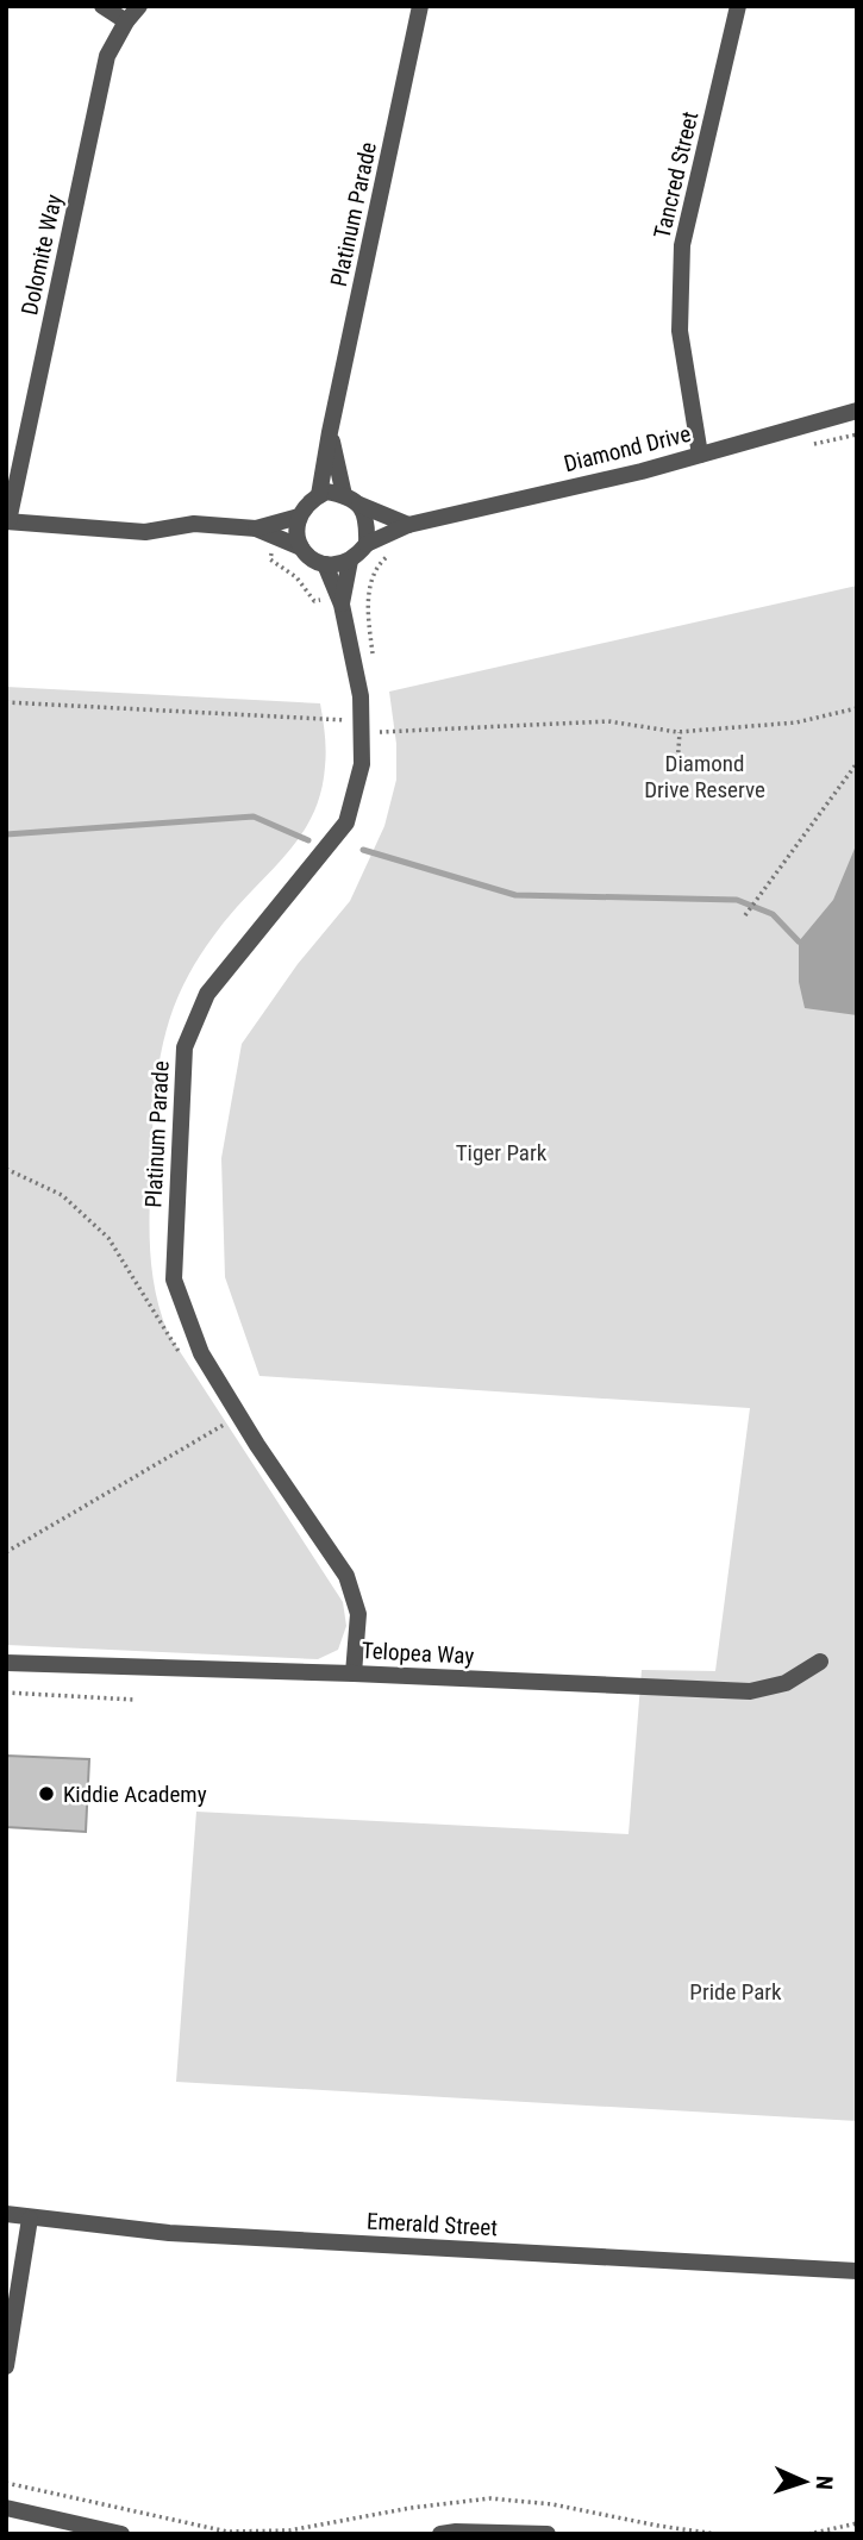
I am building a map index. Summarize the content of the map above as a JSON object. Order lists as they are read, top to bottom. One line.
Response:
{"streets":{"street":["Tancred Street","Platinum Parade","Dolomite Way","Diamond Drive","Telopea Way","Emerald Street"]},"crossings":[["Tancred Street","Diamond Drive"],["Platinum Parade","Diamond Drive"],["Platinum Parade","Telopea Way"]],"parks":["Diamond Drive Reserve","Tiger Park","Pride Park"],"places":["Kiddie Academy"],"north":"right"}
